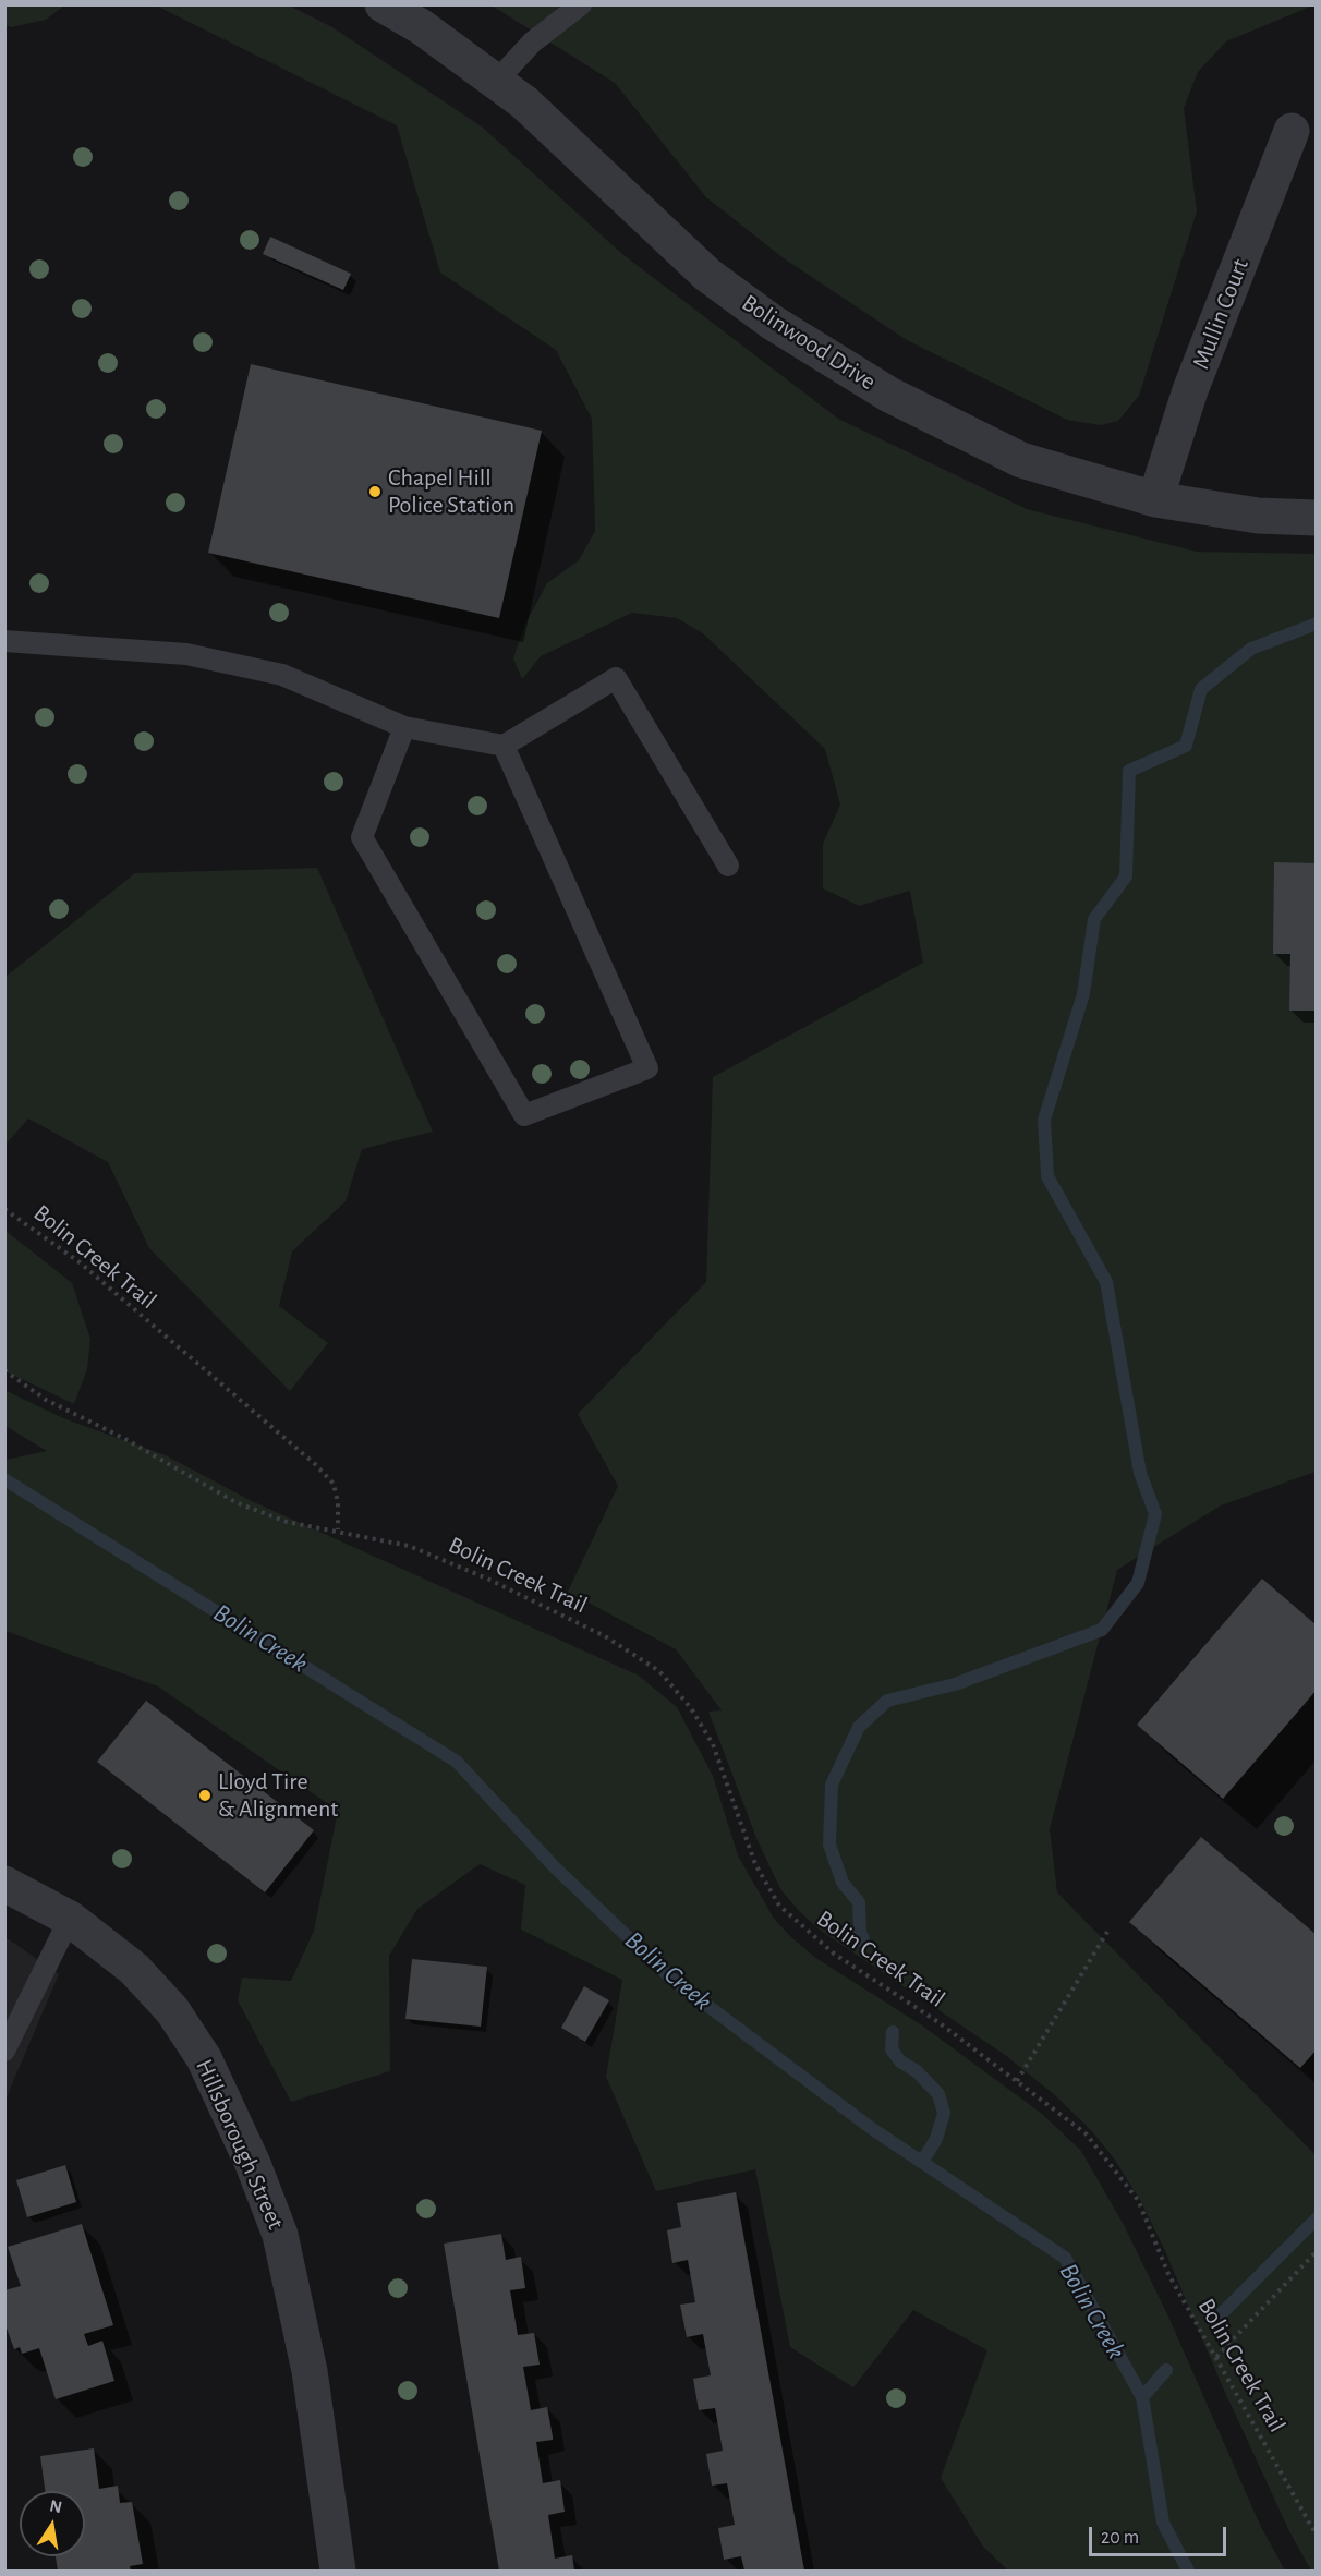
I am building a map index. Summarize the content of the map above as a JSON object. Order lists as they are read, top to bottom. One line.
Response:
{"streets":{"street":["Mullin Court","Bolinwood Drive","Hillsborough Street"],"path":["Bolin Creek Trail"]},"crossings":[["Mullin Court","Bolinwood Drive"]],"water":["Bolin Creek"],"places":["Chapel Hill Police Station","Lloyd Tire & Alignment"],"scale_bar":"20 m","north":"top"}
